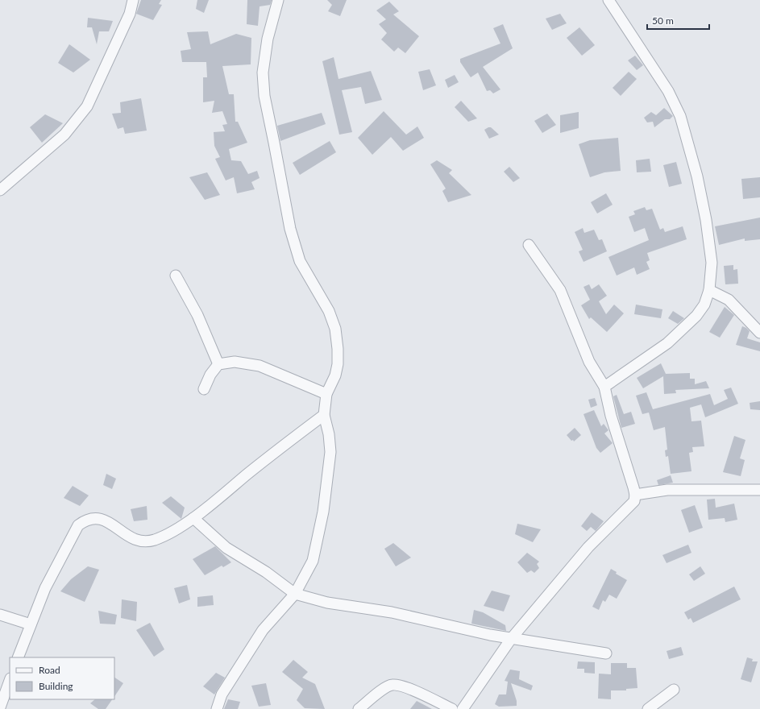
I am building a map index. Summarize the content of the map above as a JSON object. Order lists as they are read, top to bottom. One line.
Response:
{"legend":["Road","Building"],"scale_bar":"50 m"}
